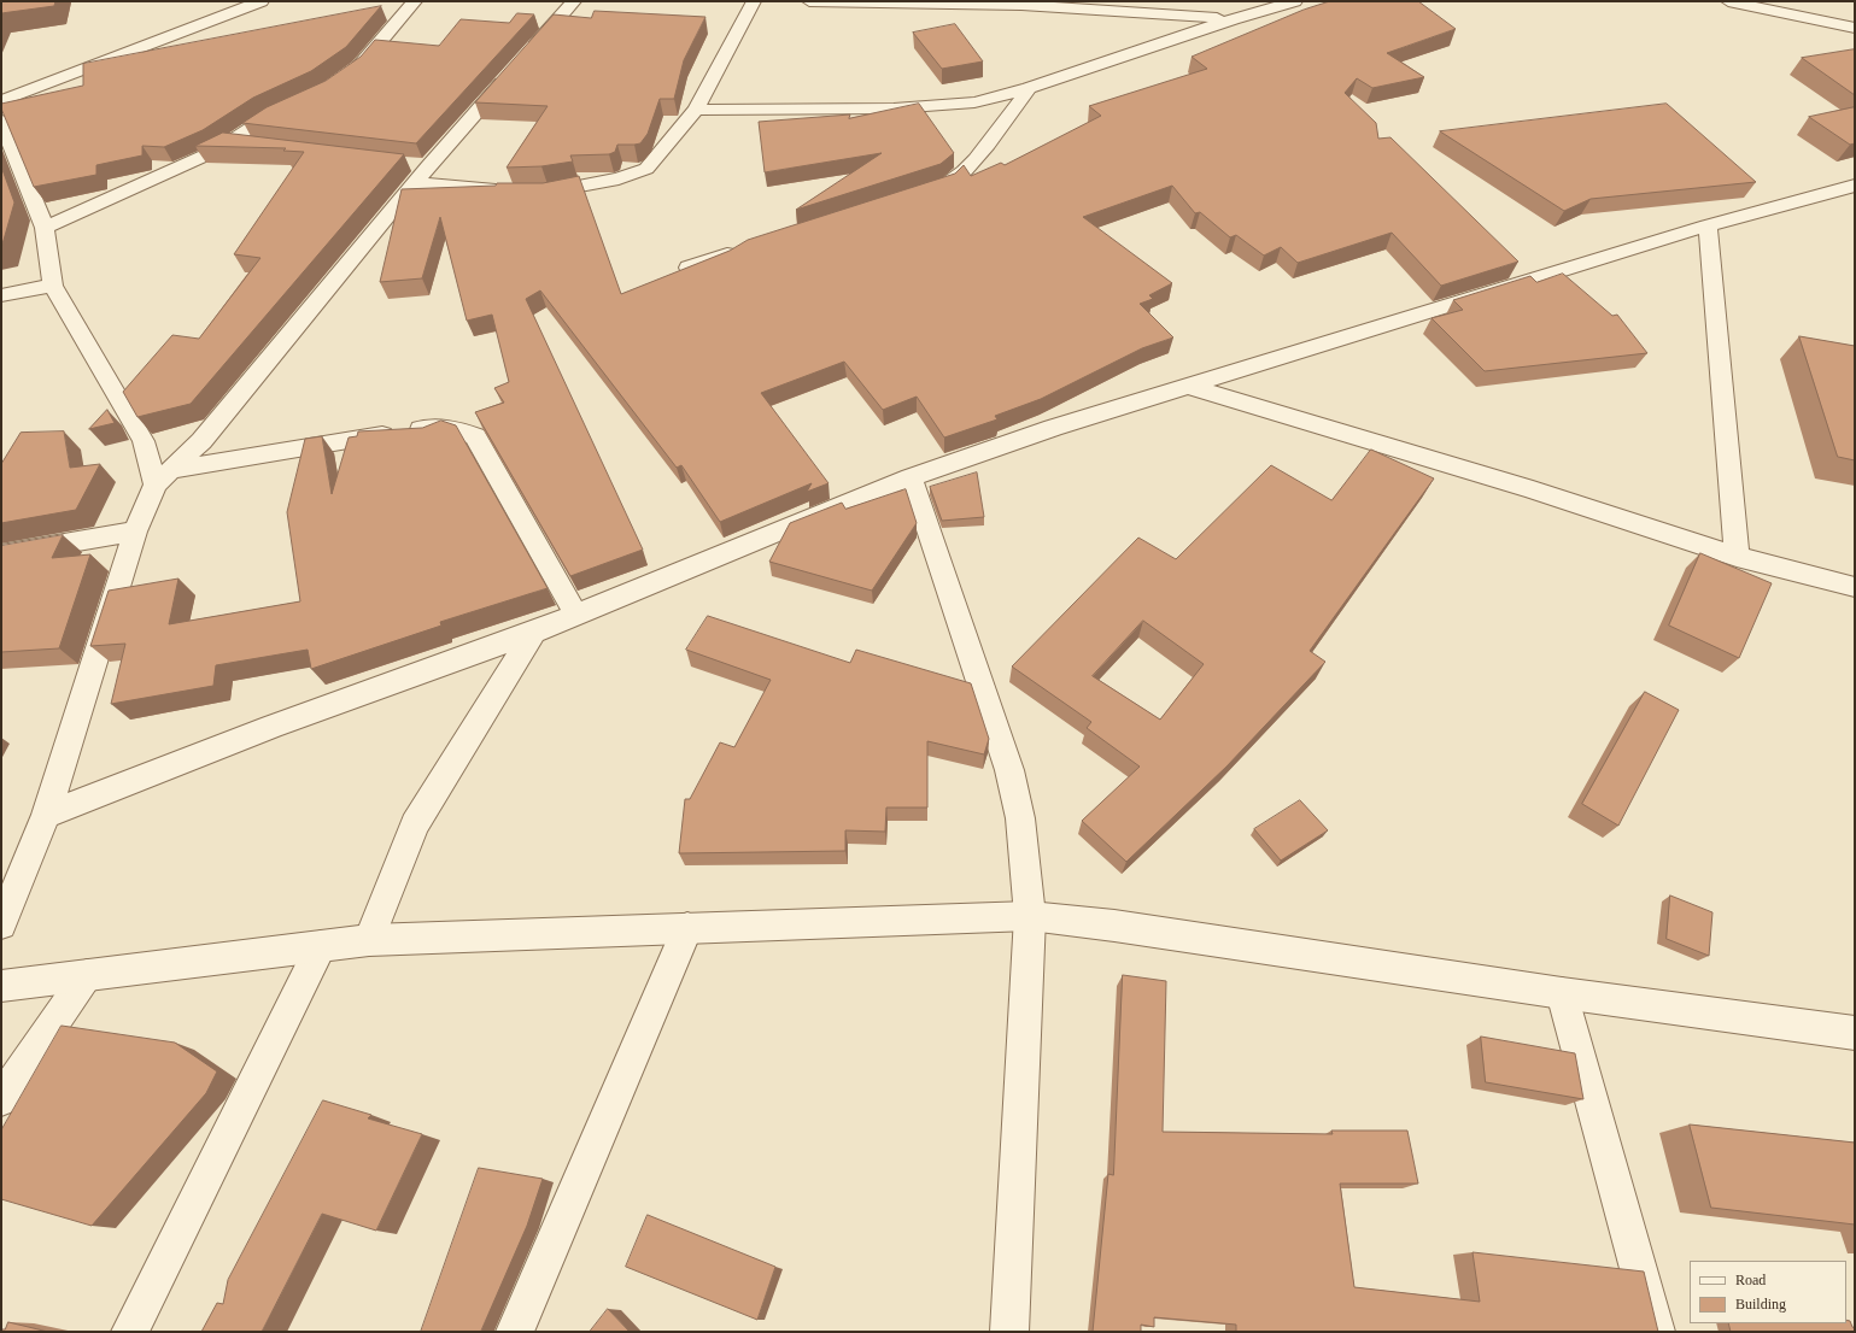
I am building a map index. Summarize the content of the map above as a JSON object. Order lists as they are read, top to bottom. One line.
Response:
{"legend":["Road","Building"]}
